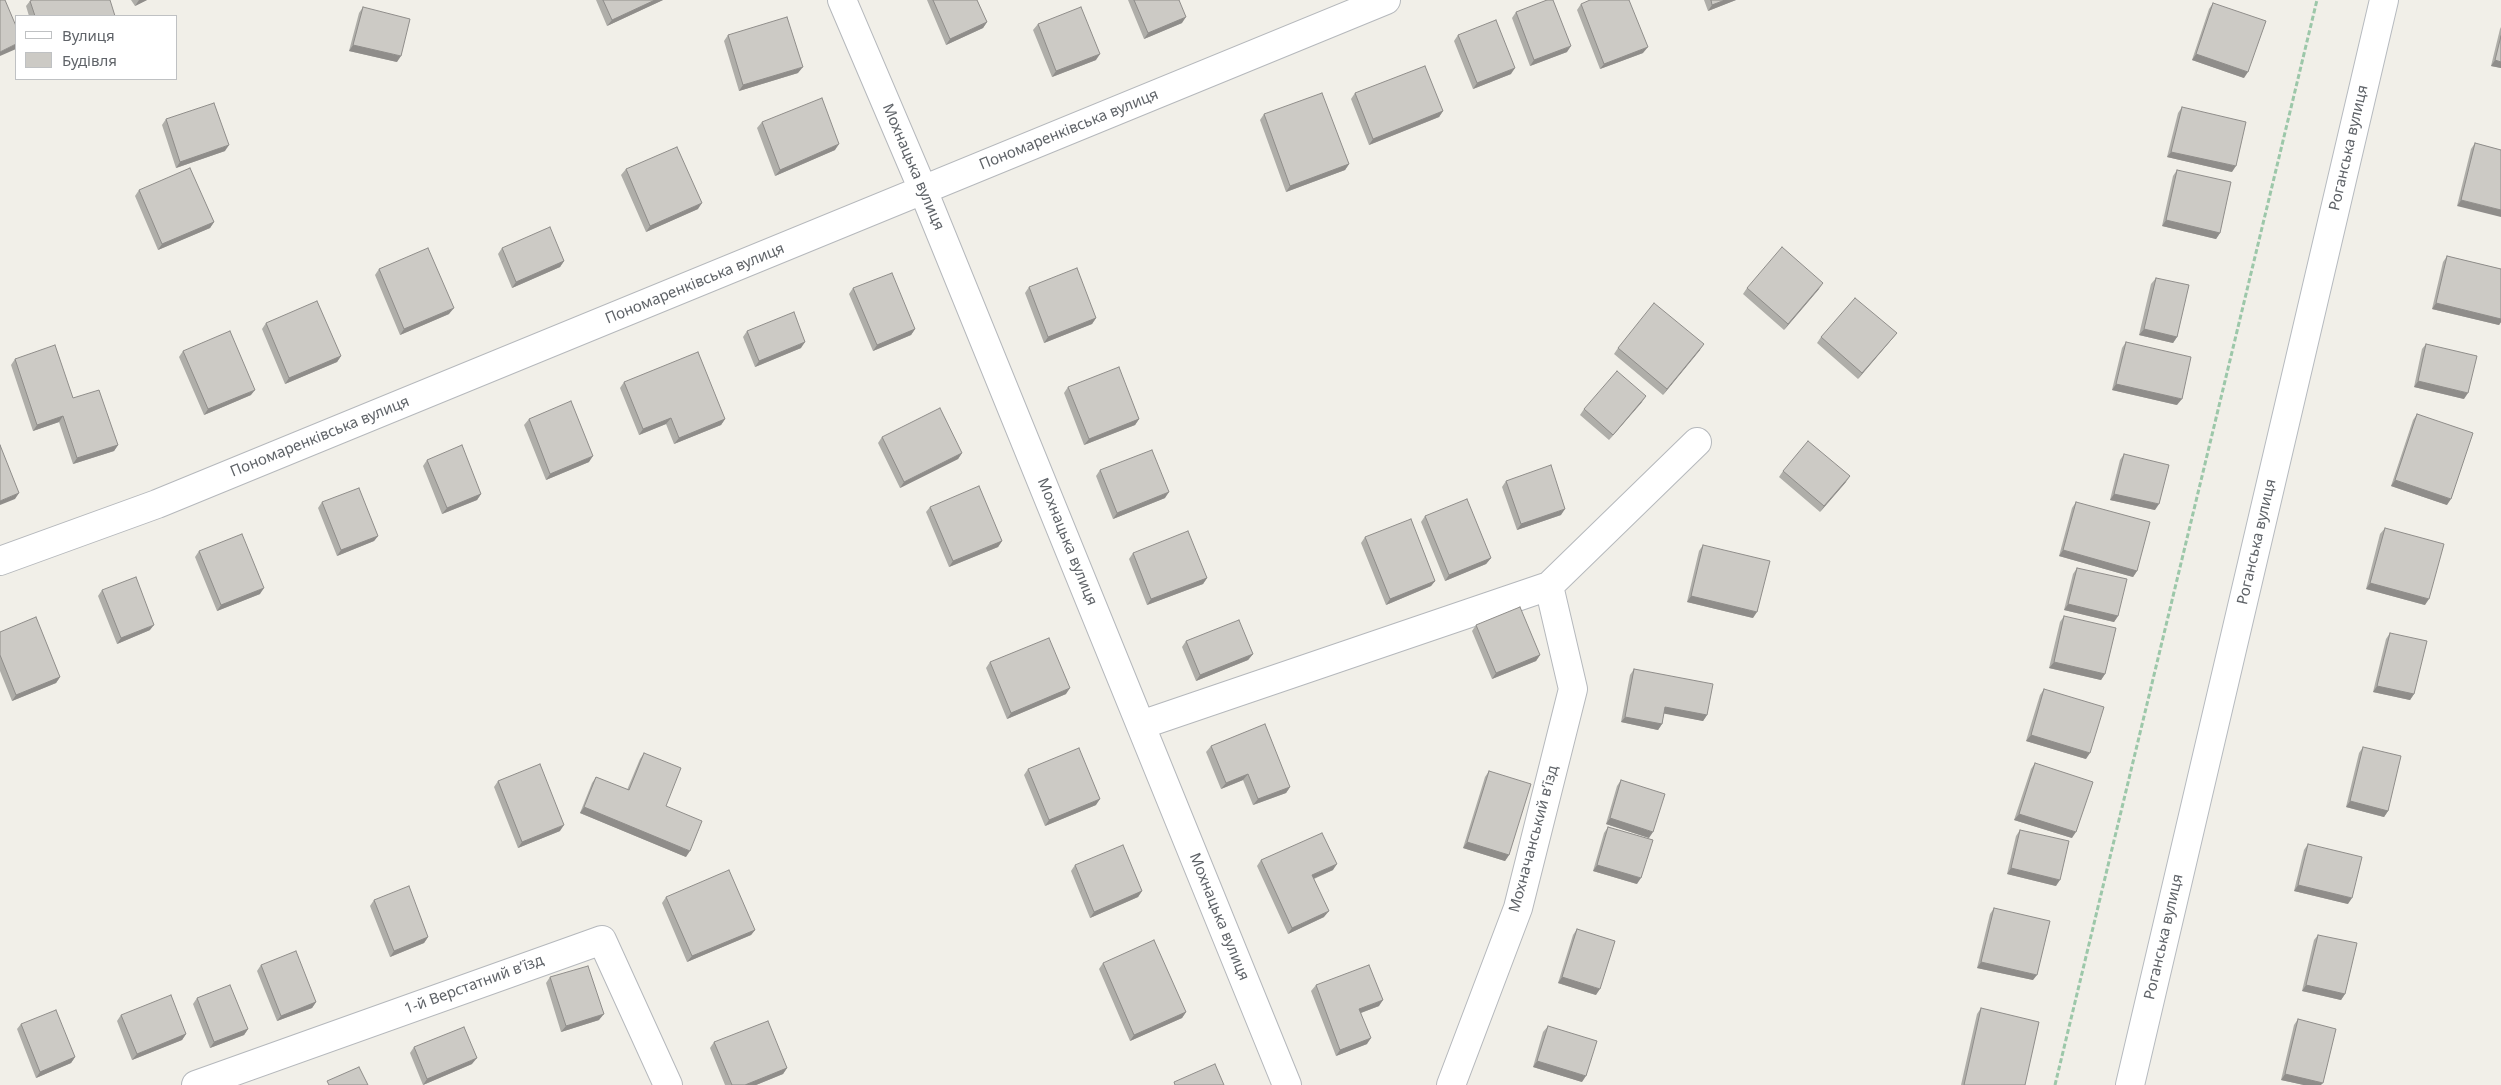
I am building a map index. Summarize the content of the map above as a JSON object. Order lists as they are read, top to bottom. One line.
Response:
{"streets":{"street":["Пономаренківська вулиця","Роганська вулиця","Мохнацька вулиця","Мохначанський в’їзд","1-й Верстатний в’їзд"]},"crossings":[["Пономаренківська вулиця","Мохнацька вулиця"]],"legend":["Вулиця","Будівля"]}
